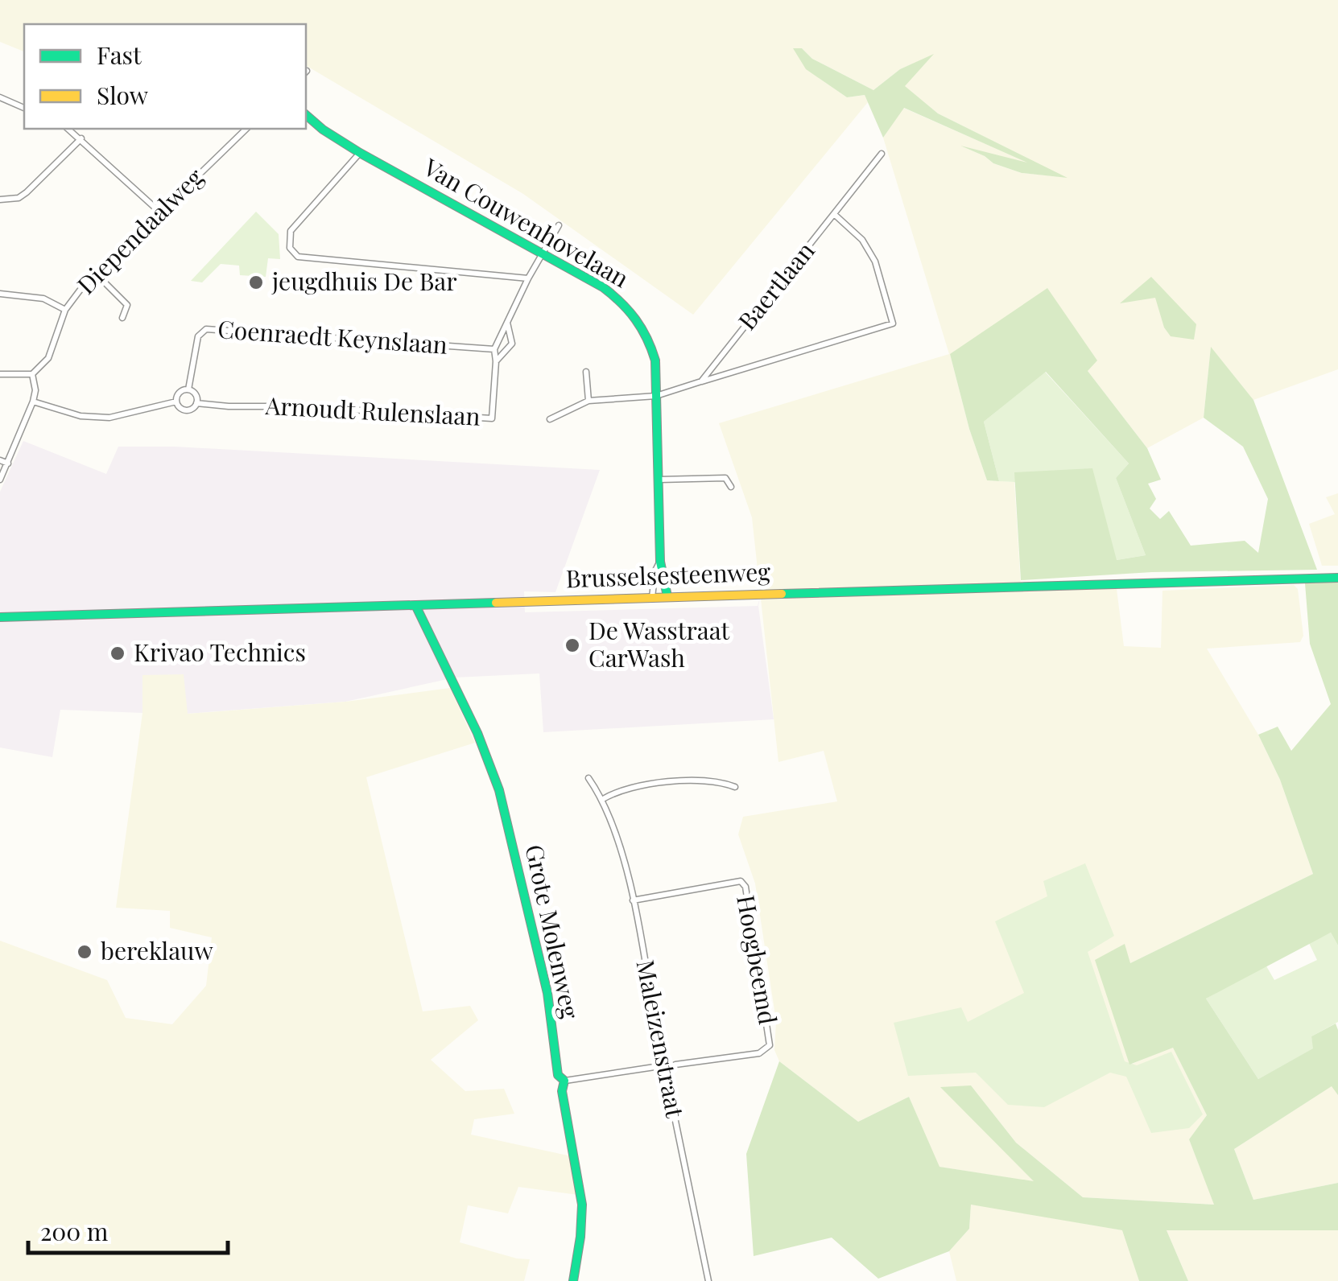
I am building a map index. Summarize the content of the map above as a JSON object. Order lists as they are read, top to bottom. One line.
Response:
{"streets":{"street":["Van Couwenhovelaan","Diependaalweg","Baertlaan","Coenraedt Keynslaan","Arnoudt Rulenslaan","Brusselsesteenweg","Grote Molenweg","Hoogbeemd","Maleizenstraat"]},"crossings":[["Van Couwenhovelaan","Brusselsesteenweg"],["Coenraedt Keynslaan","Arnoudt Rulenslaan"],["Brusselsesteenweg","Grote Molenweg"],["Hoogbeemd","Maleizenstraat"]],"places":["jeugdhuis De Bar","De Wasstraat CarWash","Krivao Technics","bereklauw"],"legend":["Fast","Slow"],"scale_bar":"200 m"}
